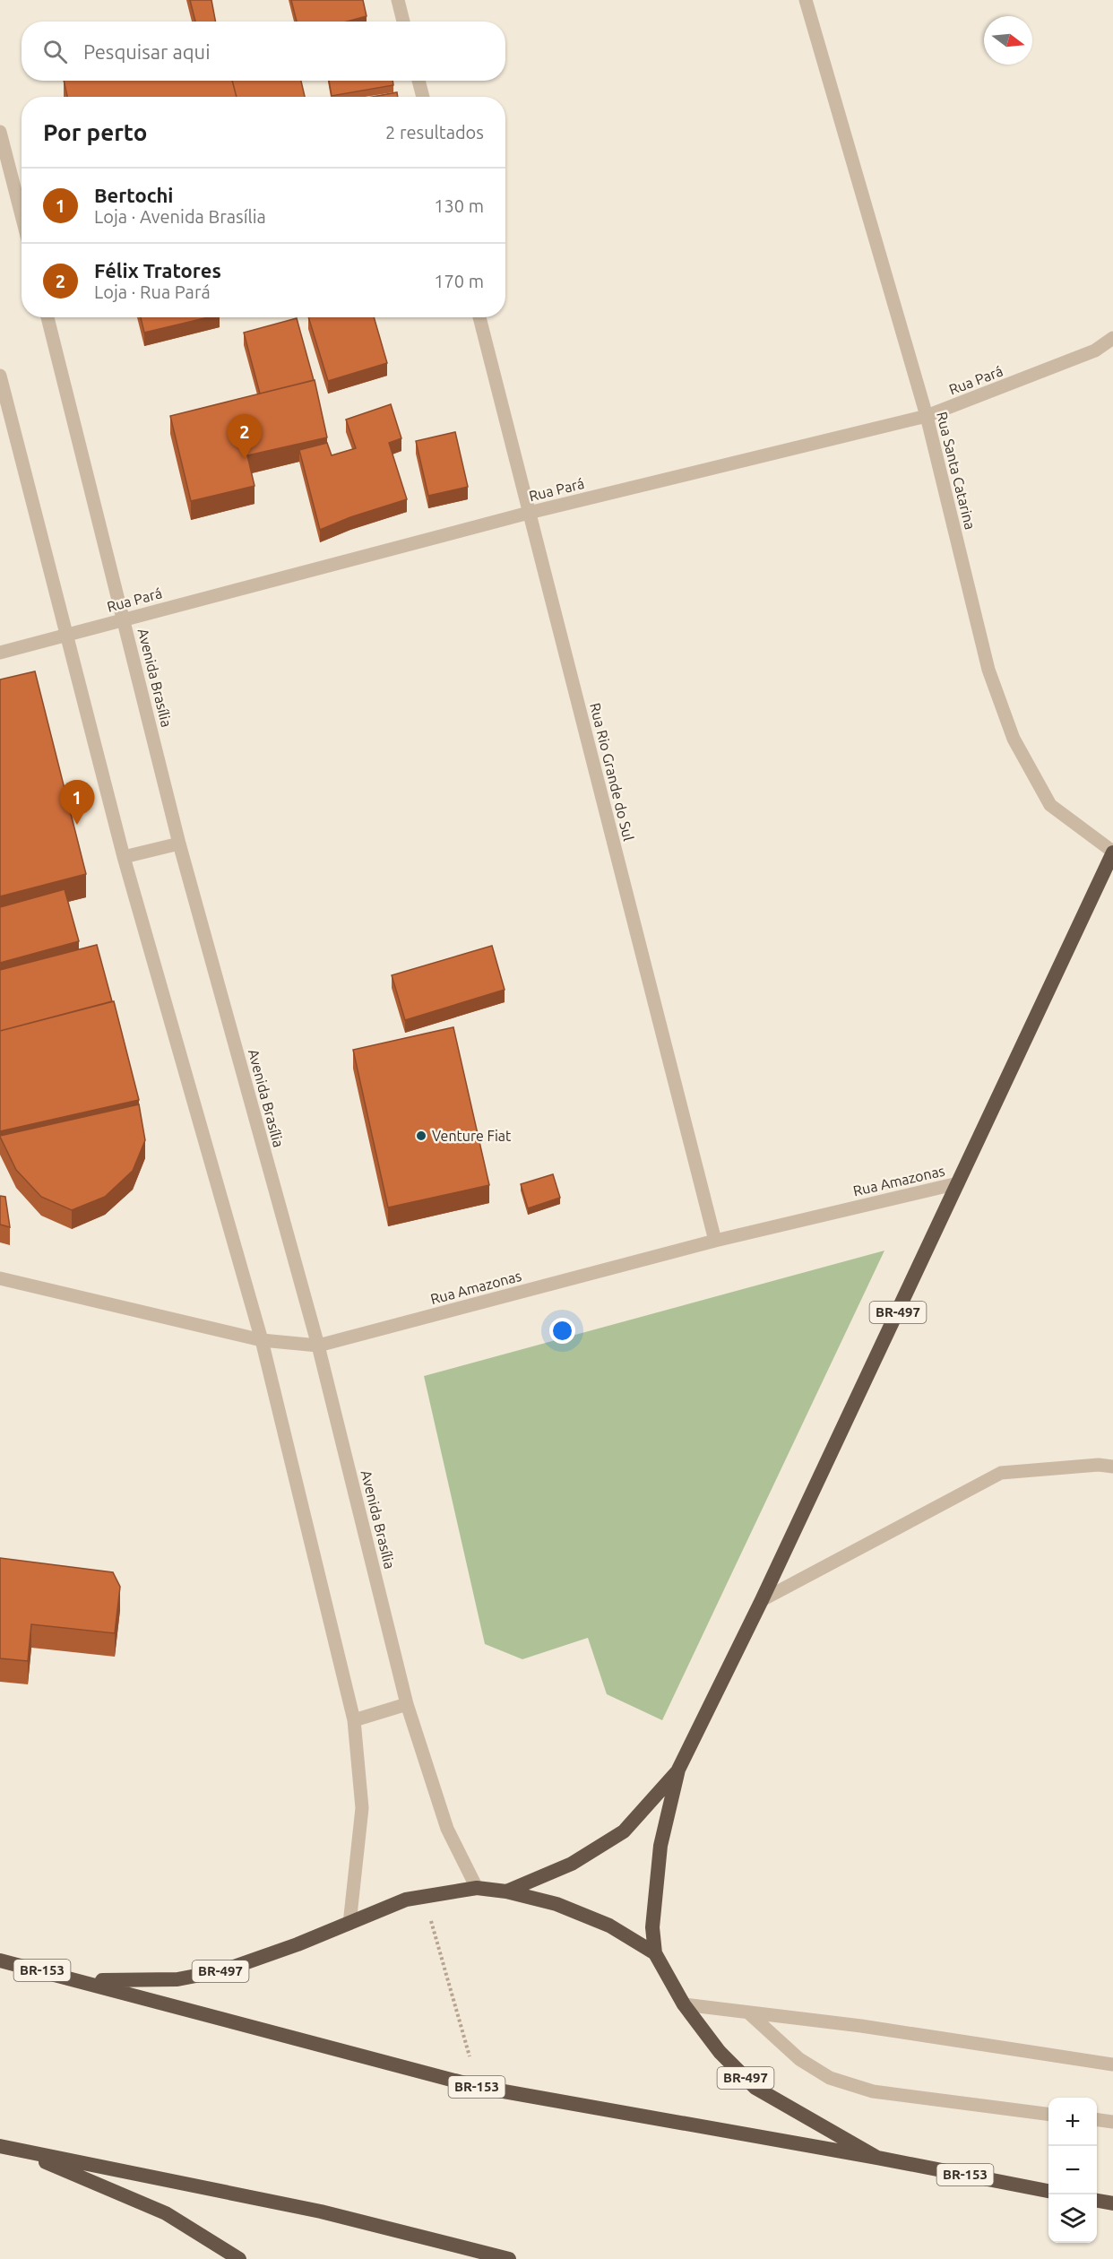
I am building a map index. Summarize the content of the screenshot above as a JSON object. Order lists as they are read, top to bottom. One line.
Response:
{"streets":{"highway":["BR-497","BR-153"],"street":["Rua Pará","Rua Santa Catarina","Avenida Brasília","Rua Rio Grande do Sul","Rua Amazonas"]},"crossings":[["Rua Pará","Rua Santa Catarina"],["Rua Pará","Avenida Brasília"],["Rua Pará","Rua Rio Grande do Sul"],["Rua Santa Catarina","BR-497"],["Avenida Brasília","Rua Amazonas"],["Avenida Brasília","BR-497"],["Rua Rio Grande do Sul","Rua Amazonas"],["Rua Amazonas","BR-497"],["BR-497","BR-153"]],"places":["Venture Fiat"],"north":"right","page":{"search":"Pesquisar aqui","heading":["Por perto","2 resultados"],"list":[{"mark":"1","name":"Bertochi","note":"Loja · Avenida Brasília","value":"130 m"},{"mark":"2","name":"Félix Tratores","note":"Loja · Rua Pará","value":"170 m"}],"pins":["2","1"],"map_buttons":["+","−"]}}
